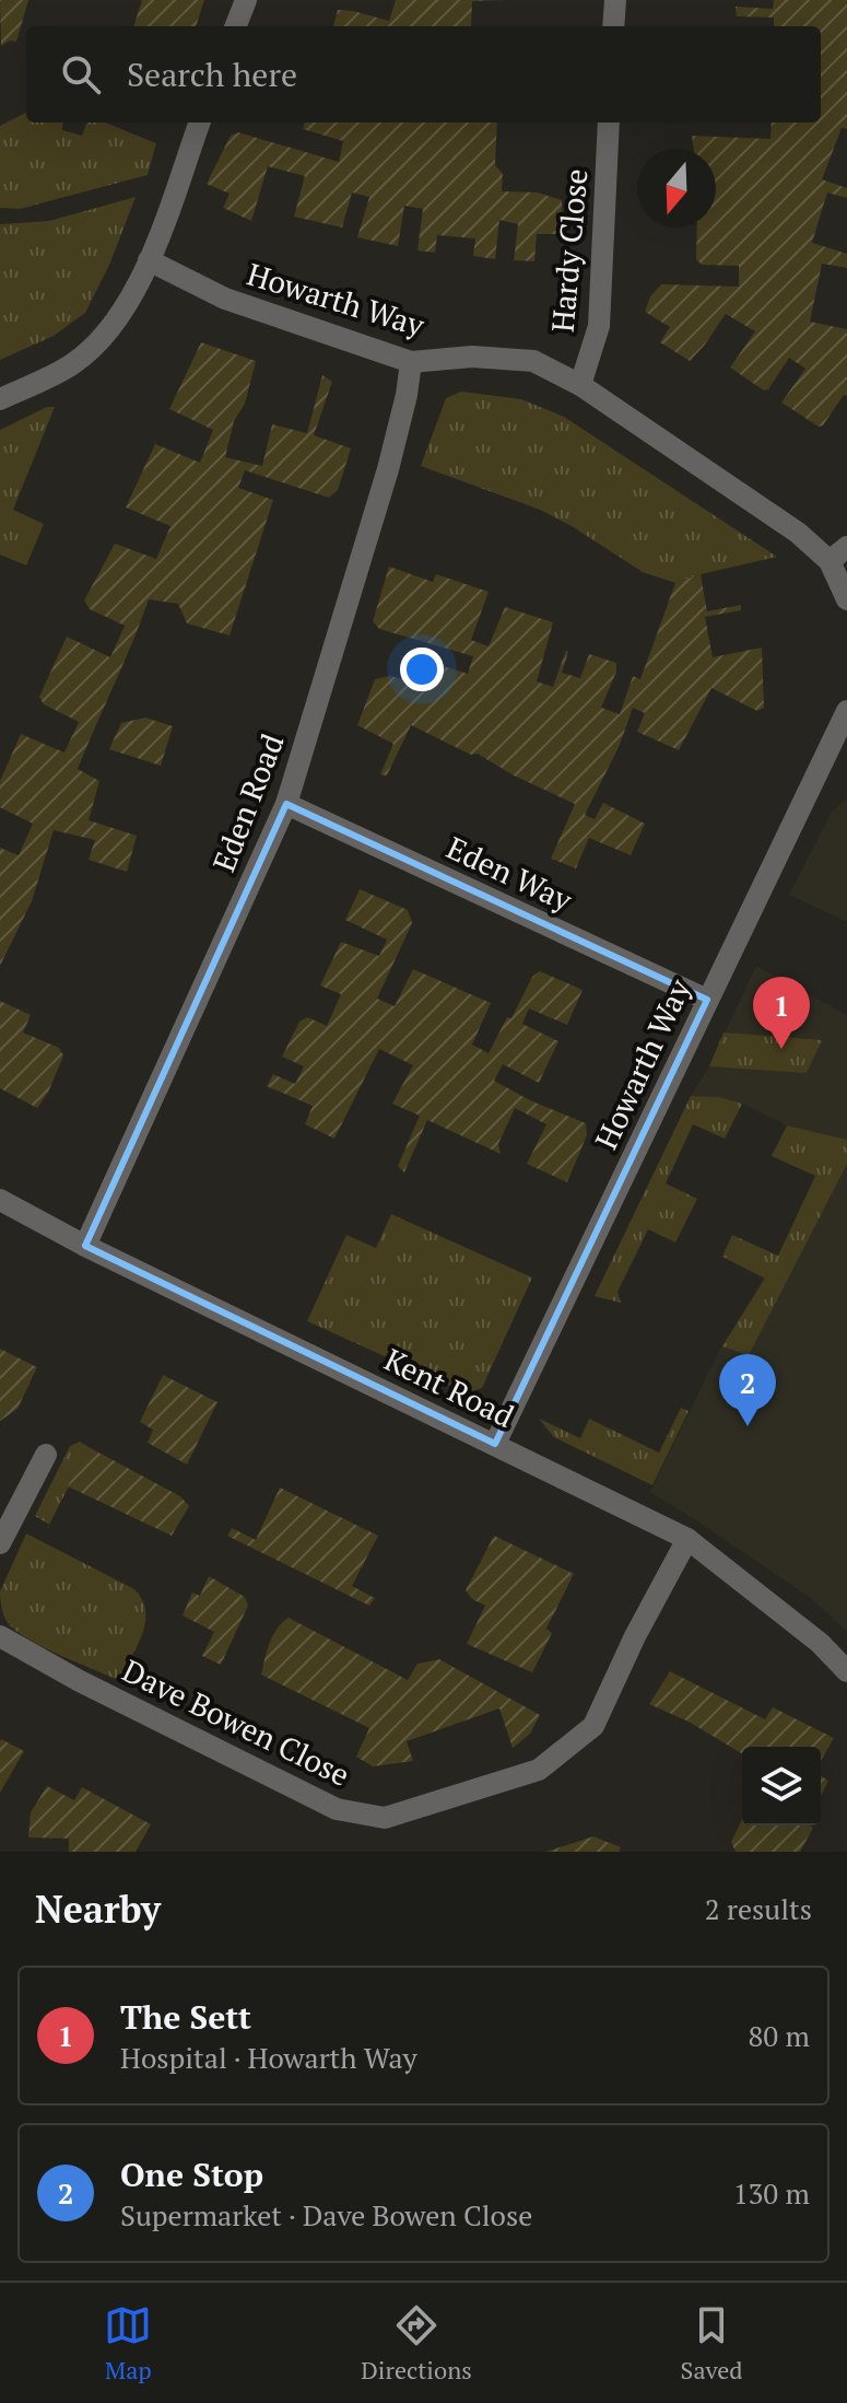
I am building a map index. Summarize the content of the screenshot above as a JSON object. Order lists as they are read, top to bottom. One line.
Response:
{"streets":{"street":["Hardy Close","Howarth Way","Eden Road","Eden Way","Kent Road","Dave Bowen Close"]},"crossings":[["Hardy Close","Howarth Way"],["Howarth Way","Eden Road"],["Howarth Way","Eden Way"],["Howarth Way","Kent Road"],["Eden Road","Eden Way"],["Eden Road","Kent Road"],["Kent Road","Dave Bowen Close"]],"north":"bottom","page":{"search":"Search here","pins":["1","2"],"heading":["Nearby","2 results"],"list":[{"mark":"1","name":"The Sett","note":"Hospital · Howarth Way","value":"80 m"},{"mark":"2","name":"One Stop","note":"Supermarket · Dave Bowen Close","value":"130 m"}],"nav":["Map","Directions","Saved"]}}
